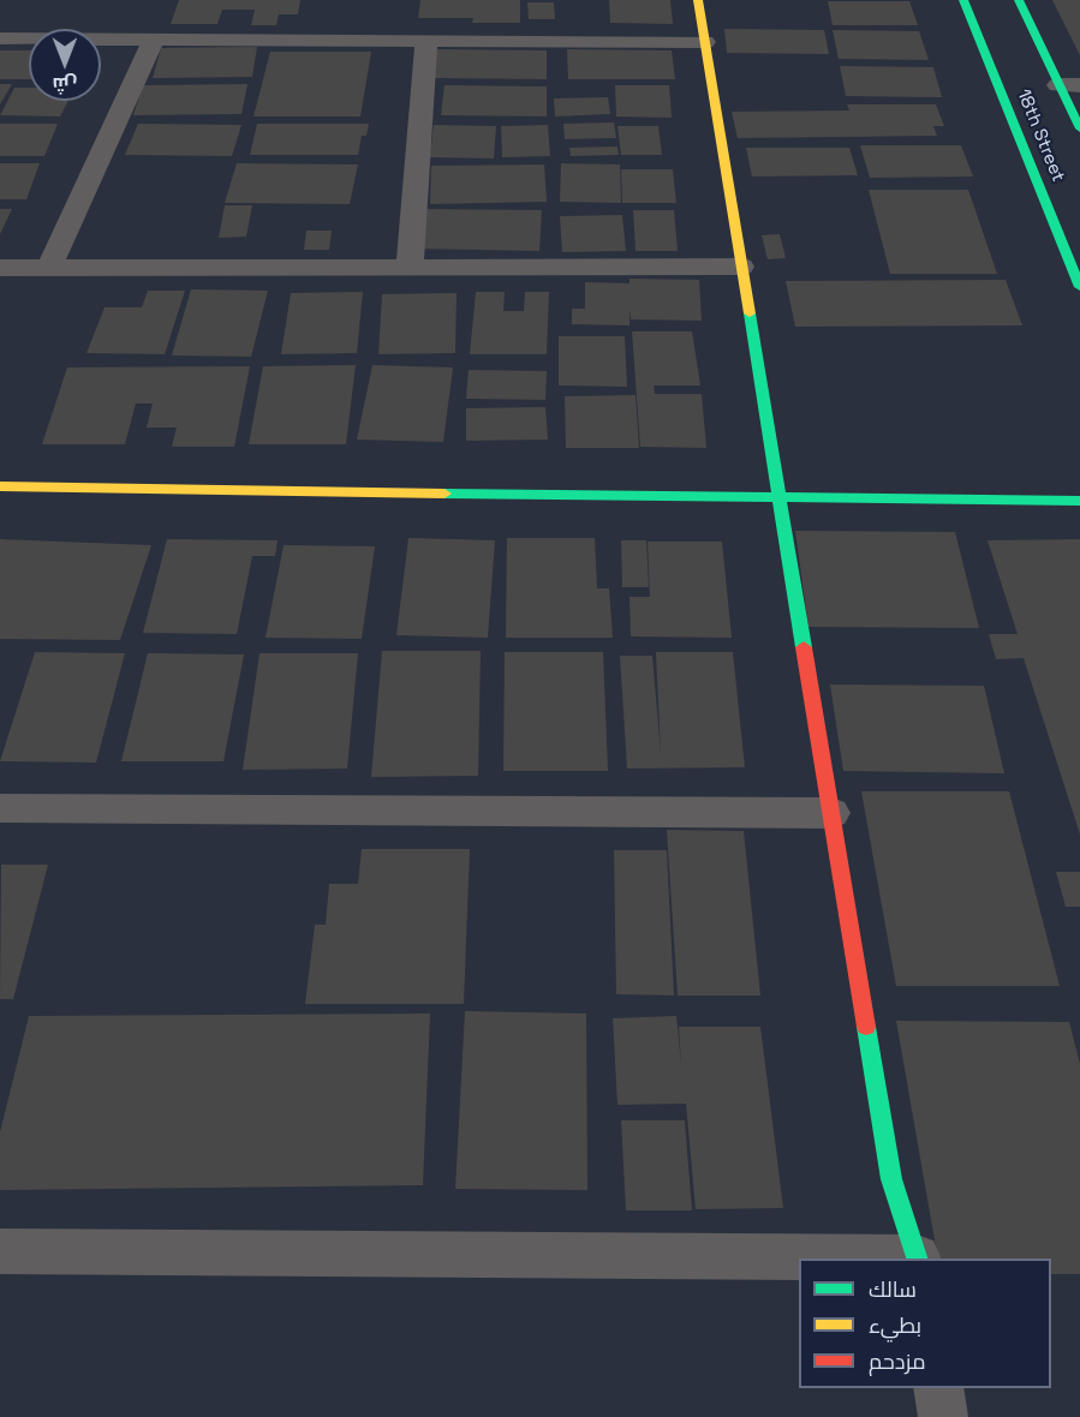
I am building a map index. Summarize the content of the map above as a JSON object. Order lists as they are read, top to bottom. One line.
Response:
{"streets":{"street":["18th Street"]},"legend":["سالك","بطيء","مزدحم"],"north":"bottom"}
